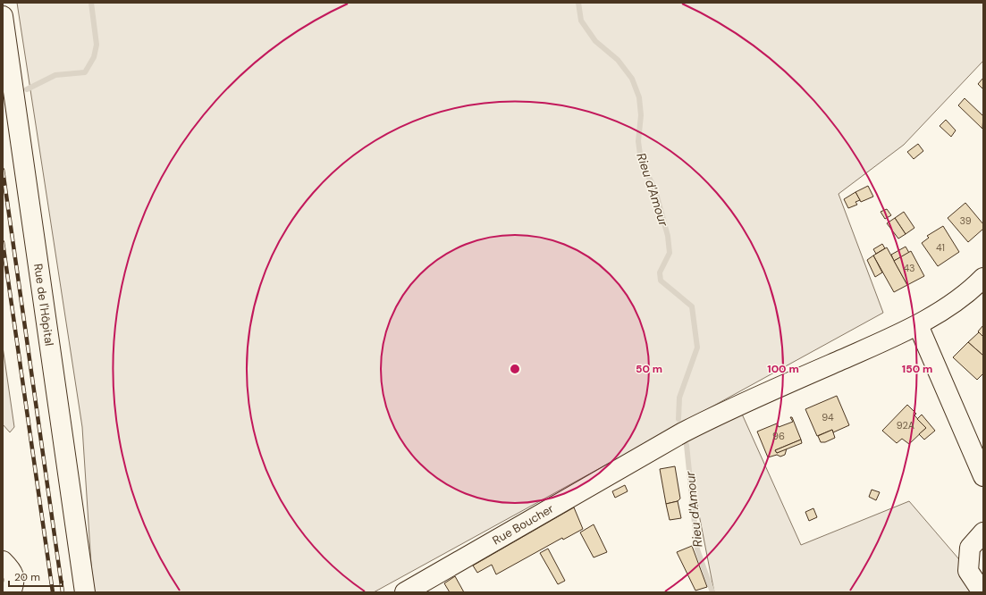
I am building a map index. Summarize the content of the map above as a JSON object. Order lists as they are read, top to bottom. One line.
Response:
{"streets":{"street":["Rue de l'Hôpital","Rue Boucher"]},"water":["Rieu d'Amour"],"house_numbers":["39","41","43","94","92A","96"],"scale_bar":"20 m","rings":["50 m","100 m","150 m"]}
